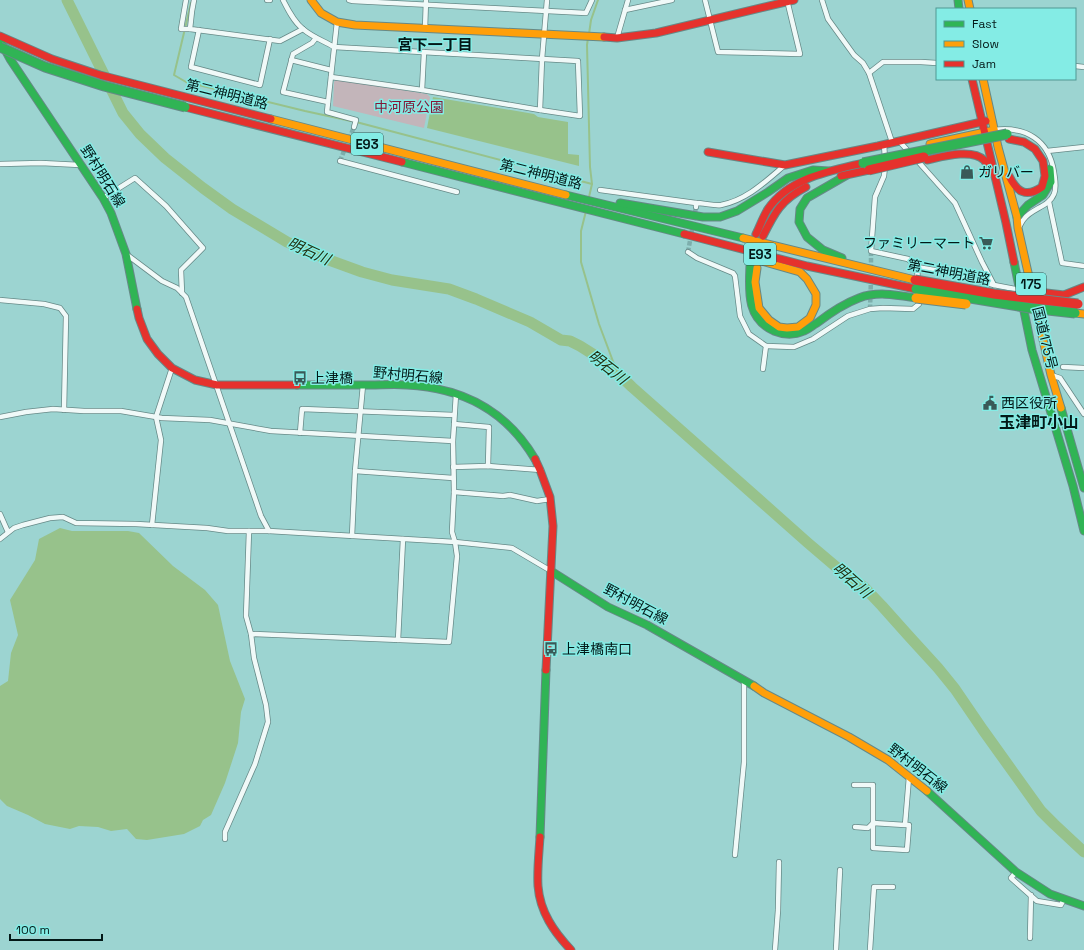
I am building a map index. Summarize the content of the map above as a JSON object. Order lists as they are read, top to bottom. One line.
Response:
{"streets":{"main road":["第二神明道路","E93","野村明石線","175","国道175号"]},"districts":["宮下一丁目","玉津町小山"],"water":["明石川"],"parks":["中河原公園"],"places":{"shop":["ガリバー"],"supermarket":["ファミリーマート"],"bus stop":["上津橋","上津橋南口"],"public building":["西区役所"]},"legend":["Fast","Slow","Jam"],"scale_bar":"100 m"}
